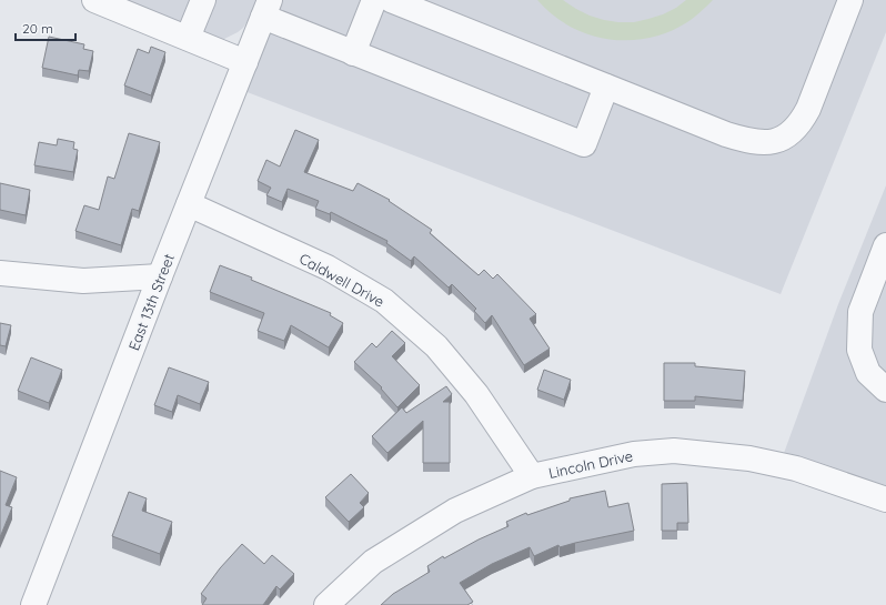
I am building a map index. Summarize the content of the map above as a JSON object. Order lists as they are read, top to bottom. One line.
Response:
{"streets":{"street":["Caldwell Drive","East 13th Street","Lincoln Drive"]},"crossings":[["Caldwell Drive","East 13th Street"],["Caldwell Drive","Lincoln Drive"]],"scale_bar":"20 m"}
